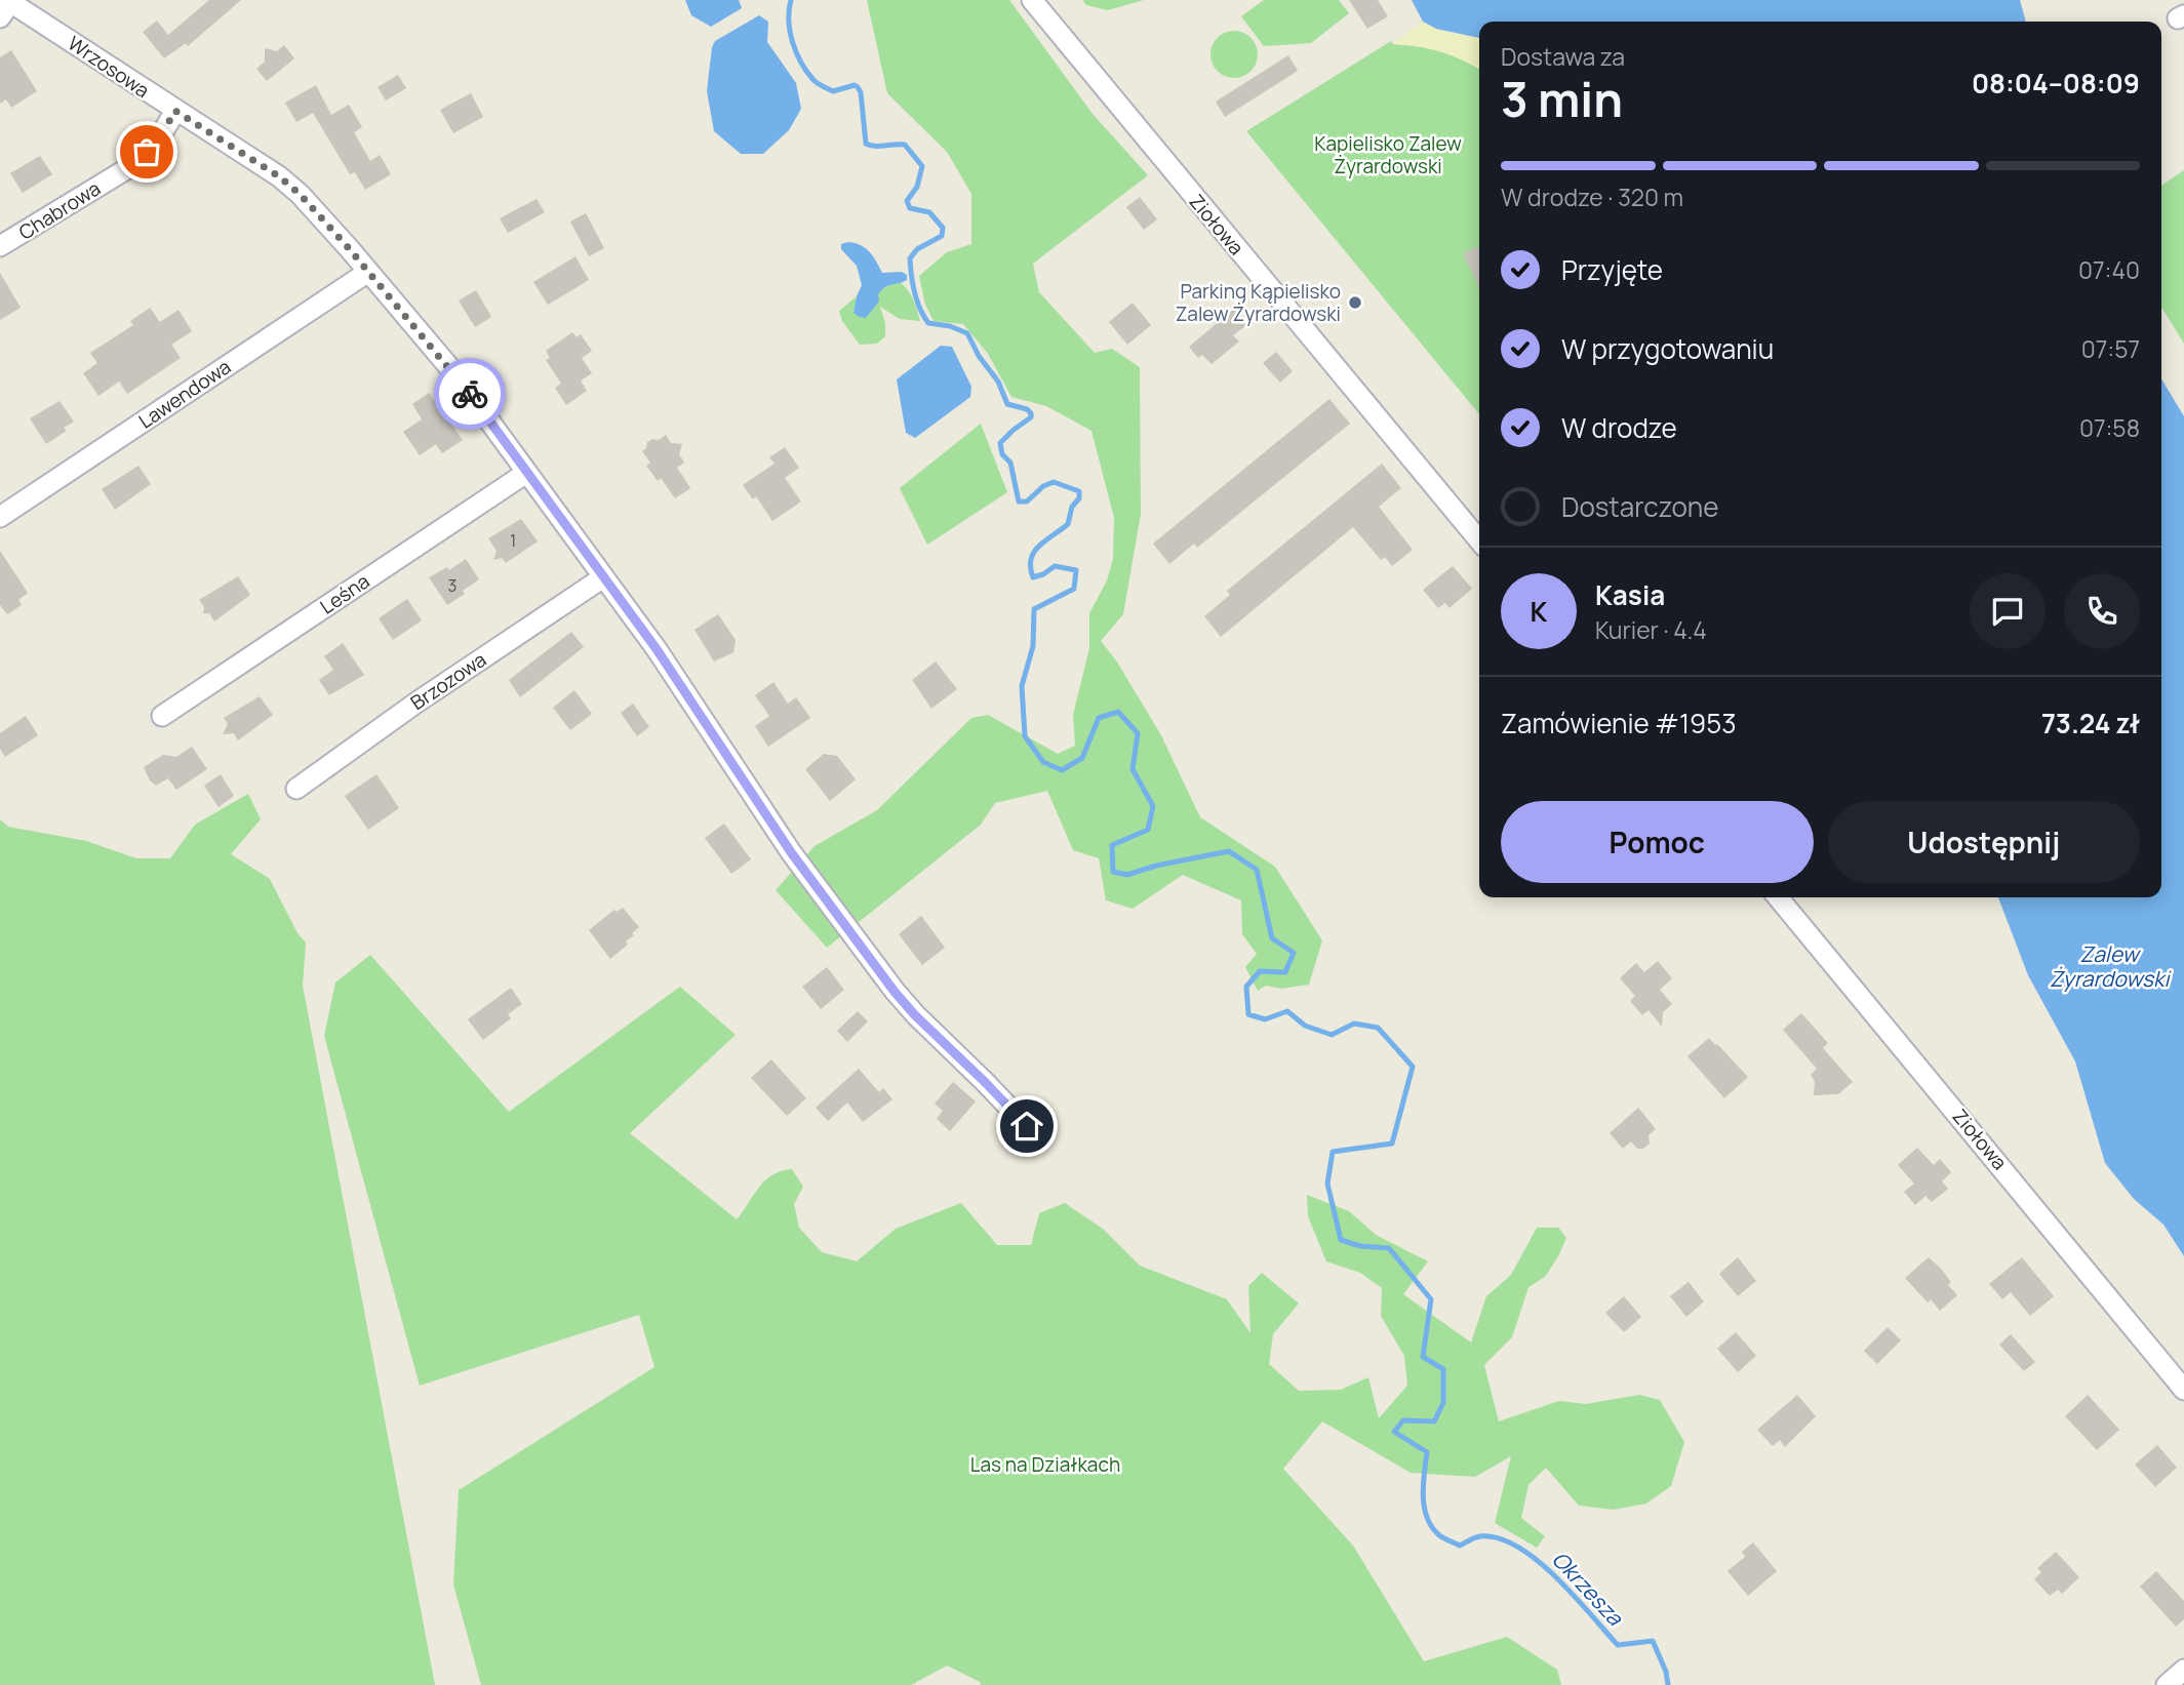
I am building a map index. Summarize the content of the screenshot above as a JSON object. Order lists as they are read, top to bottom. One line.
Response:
{"streets":{"street":["Wrzosowa","Chabrowa","Ziołowa","Lawendowa","Leśna","Brzozowa"]},"crossings":[["Wrzosowa","Chabrowa"],["Wrzosowa","Lawendowa"],["Wrzosowa","Leśna"],["Wrzosowa","Brzozowa"]],"water":["Zalew Żyrardowski","Okrzesza"],"parks":["Kapielisko Zalew Żyrardowski","Las na Działkach"],"places":["Parking Kąpielisko Zalew Żyrardowski"],"house_numbers":["1","3"],"page":{"heading":["3 min","Dostawa za","08:04–08:09"],"panel":["Kasia","Kurier · 4.4","Zamówienie #1953","73.24 zł"],"bar":"W drodze · 320 m","list":[["Przyjęte","07:40"],["W przygotowaniu","07:57"],["W drodze","07:58"],"Dostarczone"],"round":"K","buttons":["Pomoc","Udostępnij"]}}
